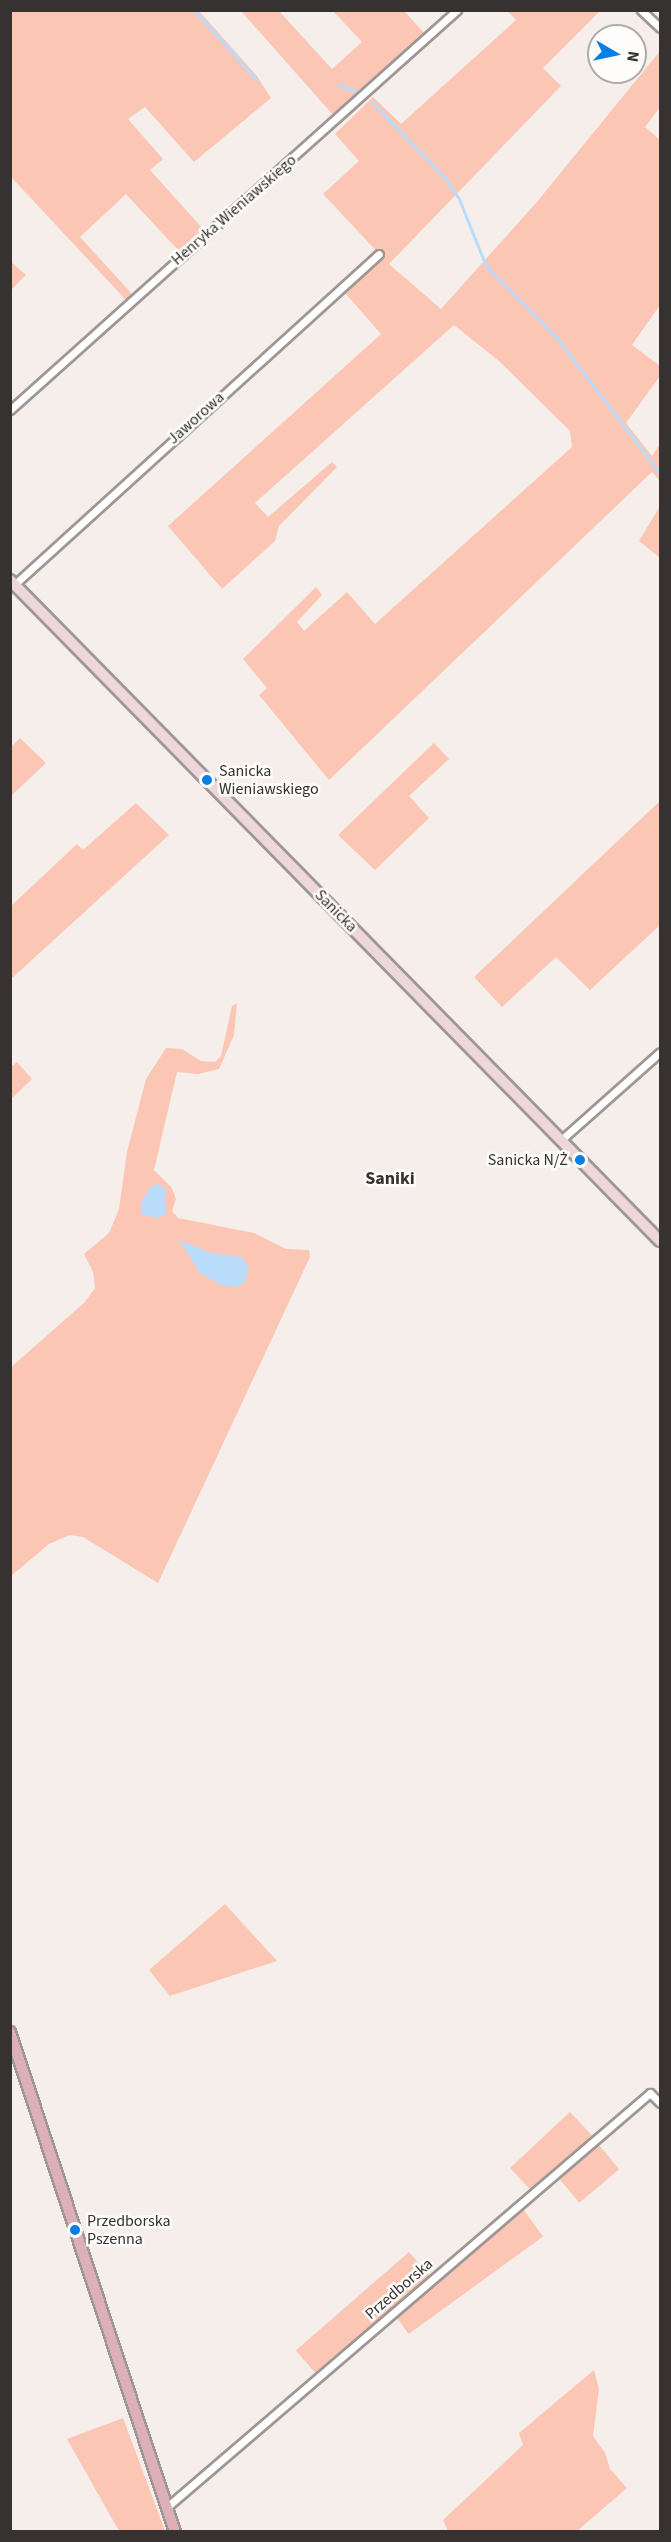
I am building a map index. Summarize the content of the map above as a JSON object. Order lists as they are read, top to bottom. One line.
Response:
{"streets":{"street":["Henryka Wieniawskiego","Jaworowa","Sanicka","Przedborska"]},"crossings":[["Jaworowa","Sanicka"]],"districts":["Saniki"],"places":["Sanicka Wieniawskiego","Sanicka N/Ż","Przedborska Pszenna"],"north":"right"}
